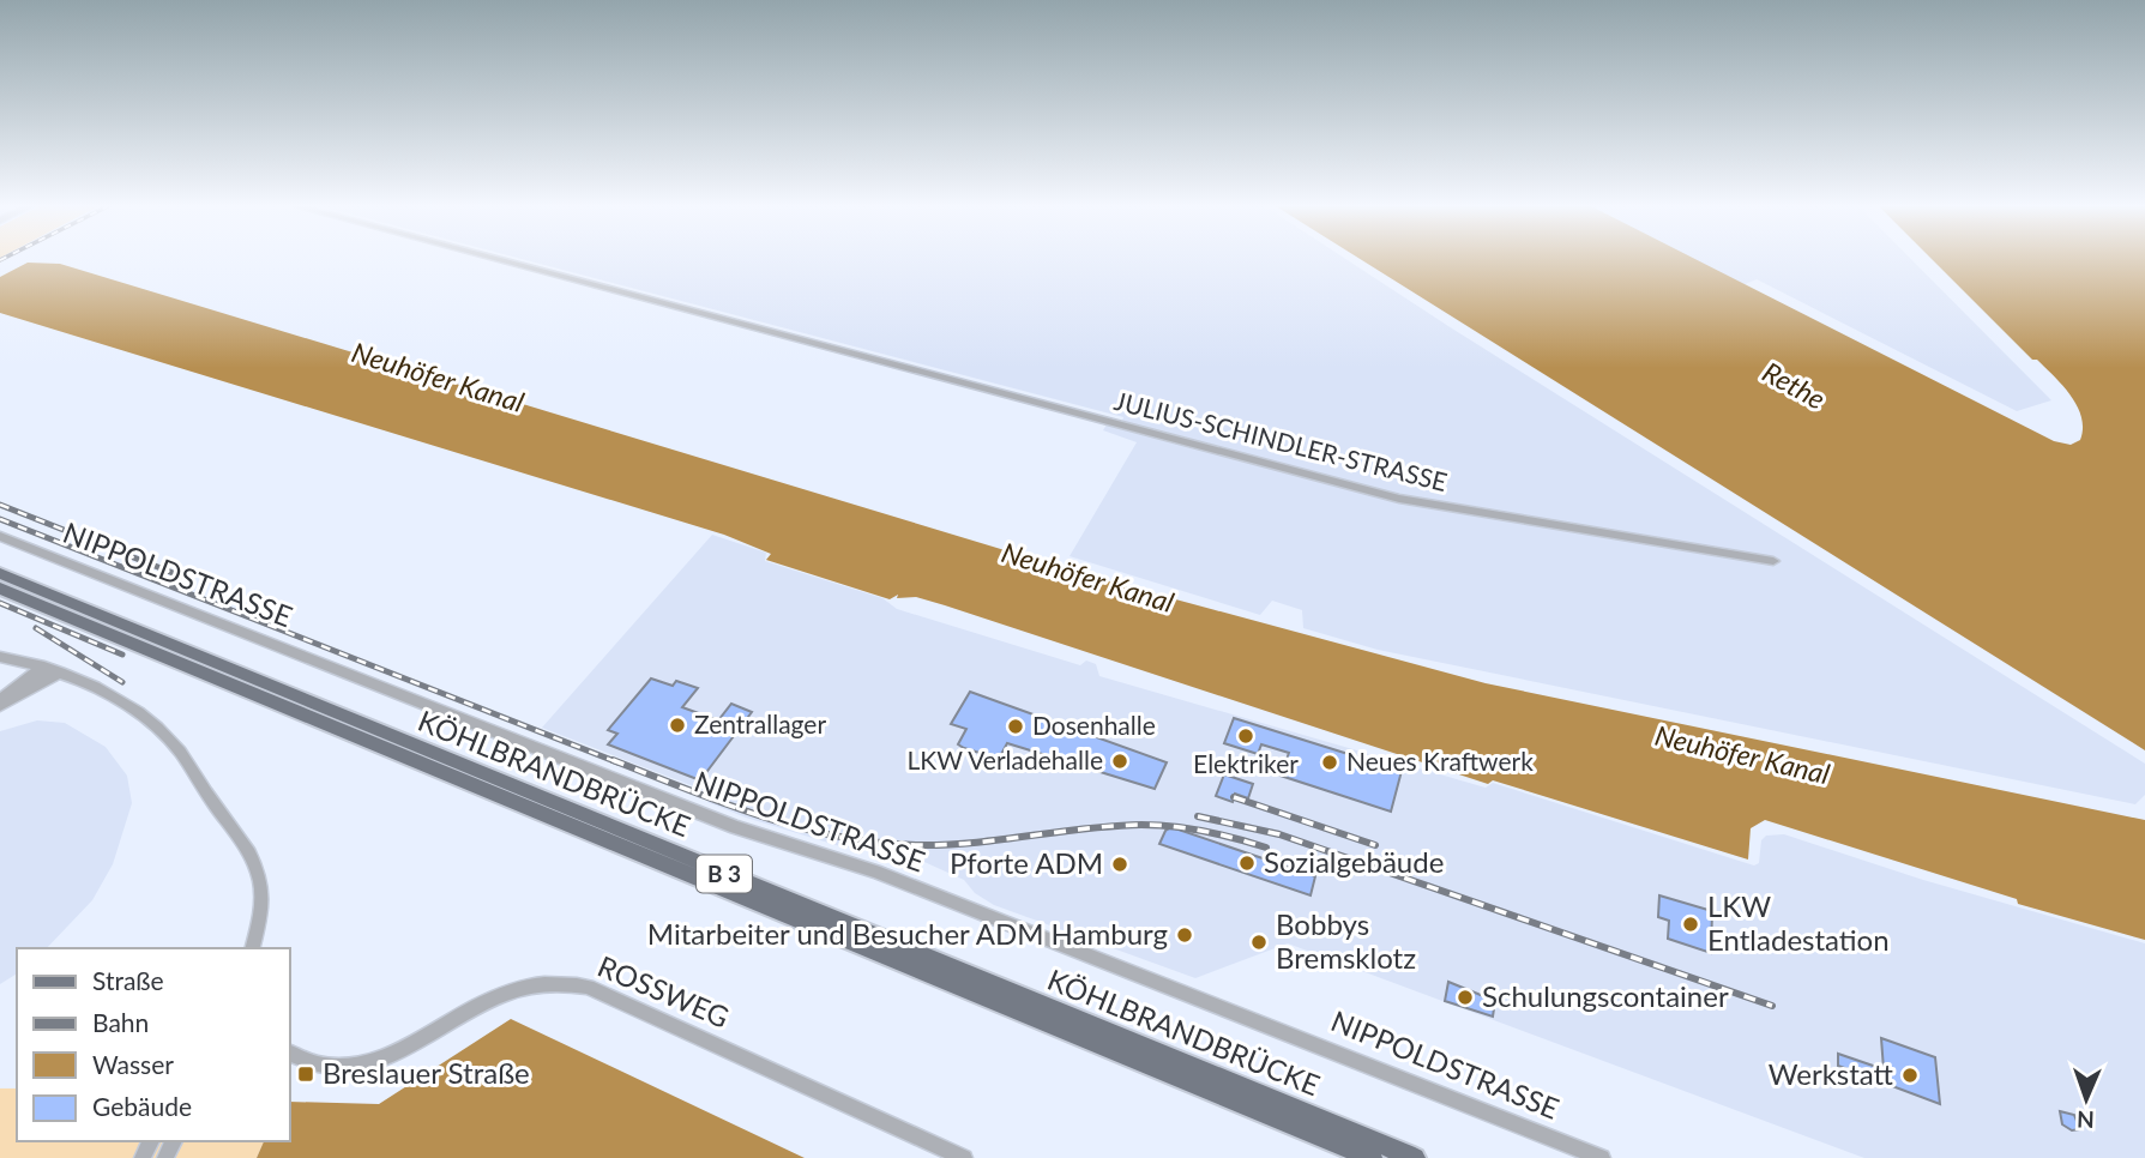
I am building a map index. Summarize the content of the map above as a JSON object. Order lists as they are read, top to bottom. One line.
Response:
{"streets":{"main road":["KÖHLBRANDBRÜCKE","B 3"],"street":["JULIUS-SCHINDLER-STRASSE","NIPPOLDSTRASSE","ROSSWEG"]},"water":["Neuhöfer Kanal","Rethe"],"places":{"other":["Zentrallager","Dosenhalle","Elektriker","LKW Verladehalle","Neues Kraftwerk","Sozialgebäude","Pforte ADM","LKW Entladestation","Mitarbeiter und Besucher ADM Hamburg","Bobbys Bremsklotz","Schulungscontainer","Werkstatt"],"transit":["Breslauer Straße"]},"legend":["Straße","Bahn","Wasser","Gebäude"],"north":"bottom"}
